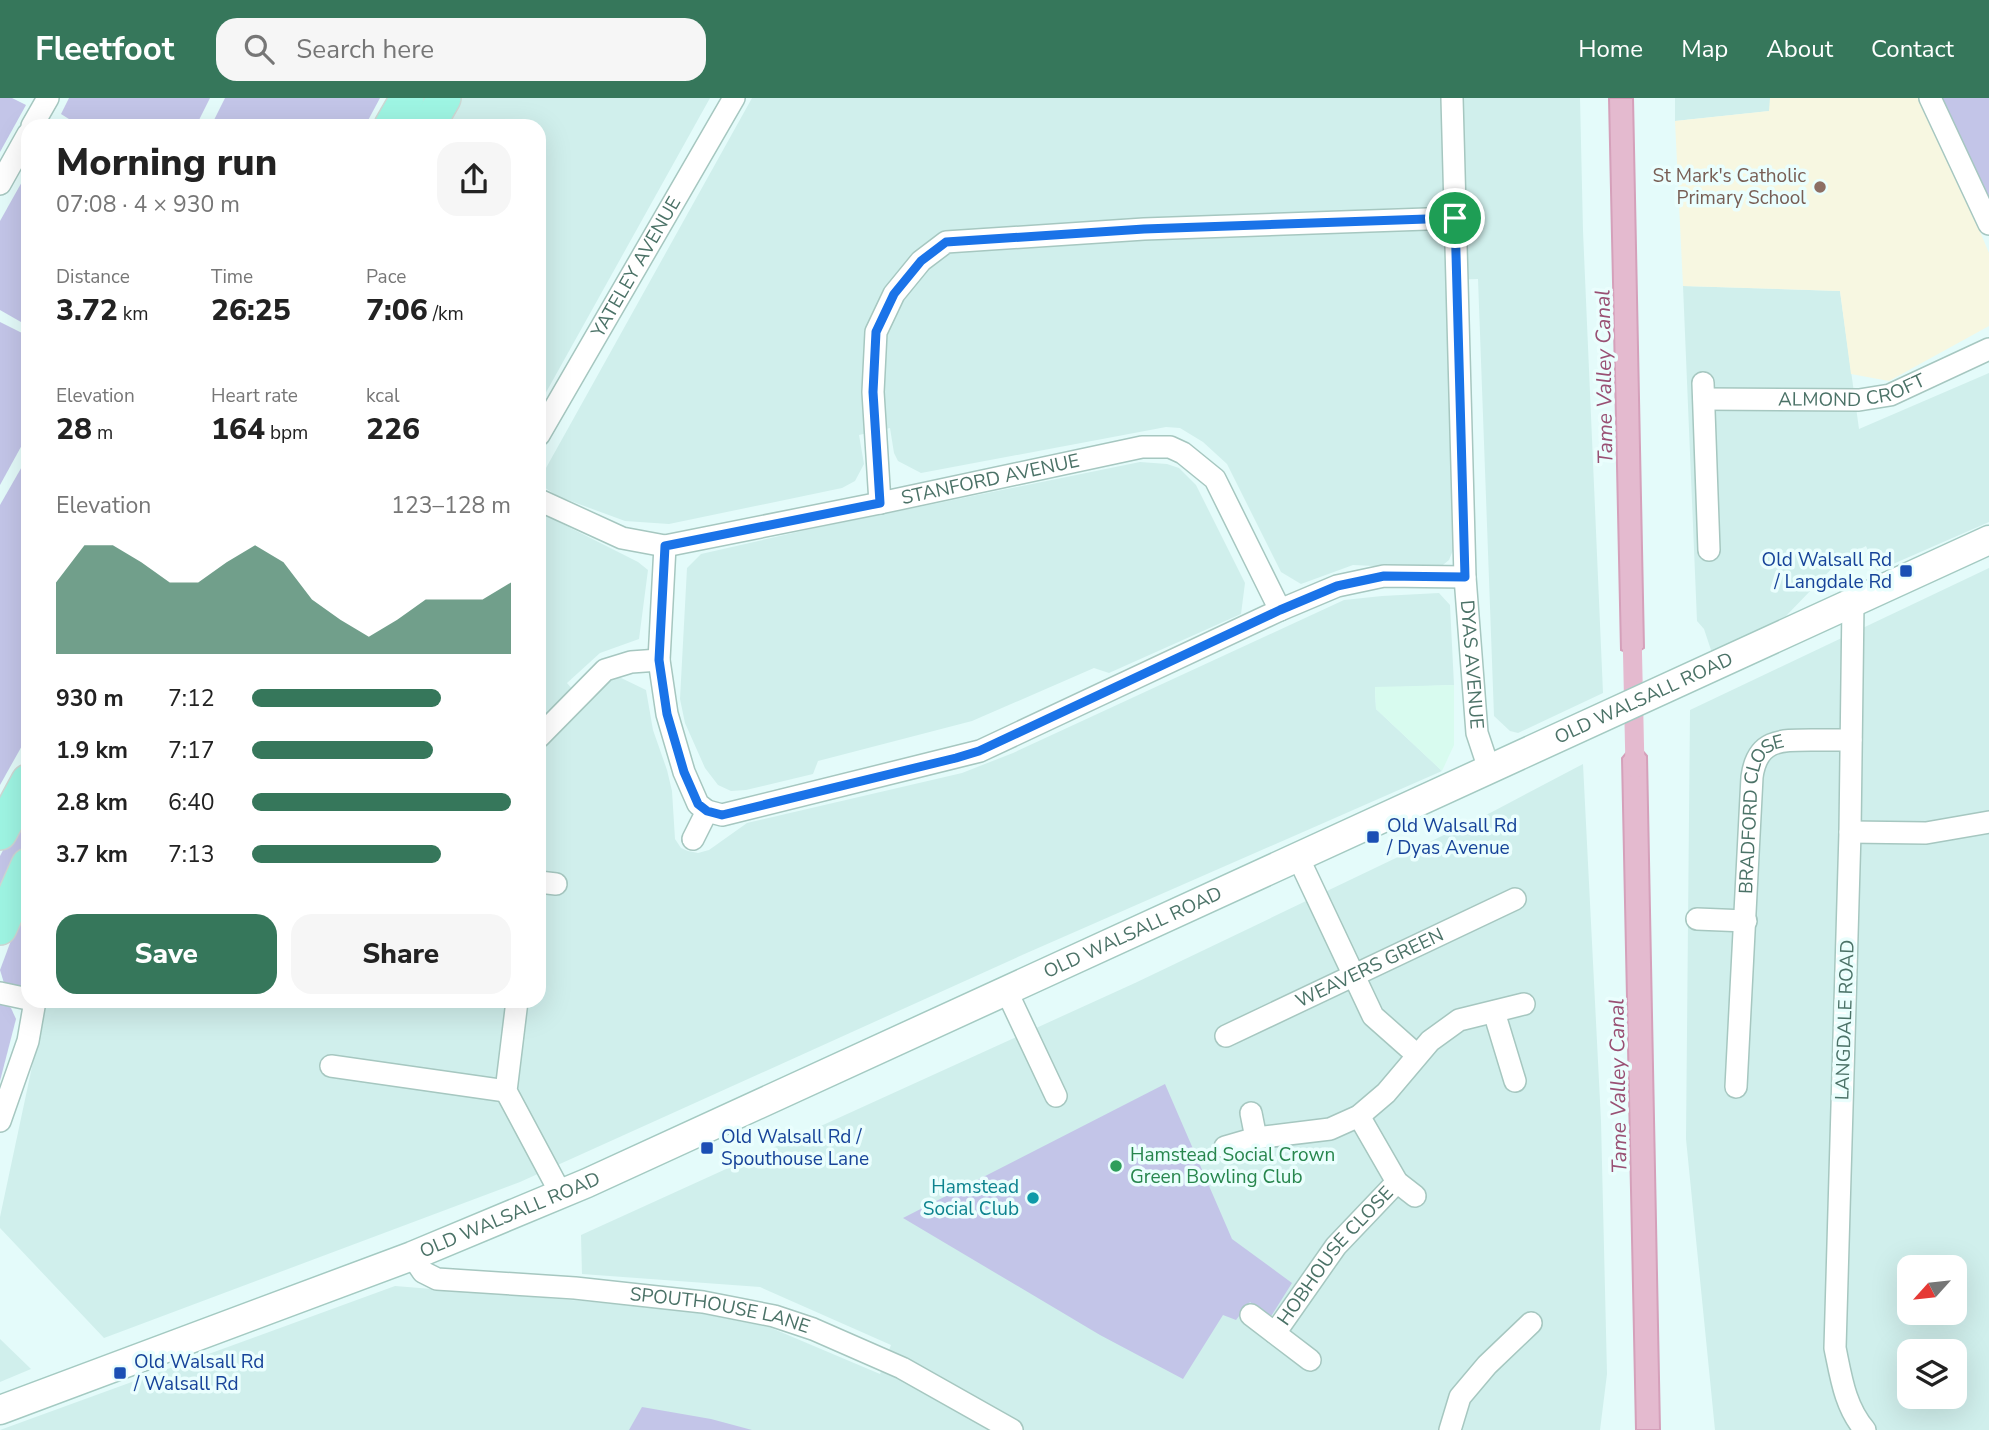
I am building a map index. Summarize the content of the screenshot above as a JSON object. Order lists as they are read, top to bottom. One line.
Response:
{"streets":{"main road":["OLD WALSALL ROAD"],"street":["YATELEY AVENUE","ALMOND CROFT","STANFORD AVENUE","DYAS AVENUE","BRADFORD CLOSE","WEAVERS GREEN","LANGDALE ROAD","HOBHOUSE CLOSE","SPOUTHOUSE LANE"]},"crossings":[["DYAS AVENUE","OLD WALSALL ROAD"],["OLD WALSALL ROAD","LANGDALE ROAD"],["OLD WALSALL ROAD","SPOUTHOUSE LANE"],["BRADFORD CLOSE","LANGDALE ROAD"]],"water":["Tame Valley Canal"],"places":{"other":["St Mark's Catholic Primary School","Hamstead Social Crown Green Bowling Club","Hamstead Social Club"],"transit":["Old Walsall Rd / Langdale Rd","Old Walsall Rd / Dyas Avenue","Old Walsall Rd / Spouthouse Lane","Old Walsall Rd / Walsall Rd"]},"north":"bottom left","page":{"header":"Fleetfoot","search":"Search here","nav":["Home","Map","About","Contact"],"heading":["Morning run","07:08 · 4 × 930 m"],"stats":[["Distance","3.72 km"],["Time","26:25"],["Pace","7:06 /km"],["Elevation","28 m"],["Heart rate","164 bpm"],["kcal","226"]],"chart":["Elevation","123–128 m"],"list":[{"name":"930 m","note":"7:12"},{"name":"1.9 km","note":"7:17"},{"name":"2.8 km","note":"6:40"},{"name":"3.7 km","note":"7:13"}],"buttons":["Save","Share"]}}
